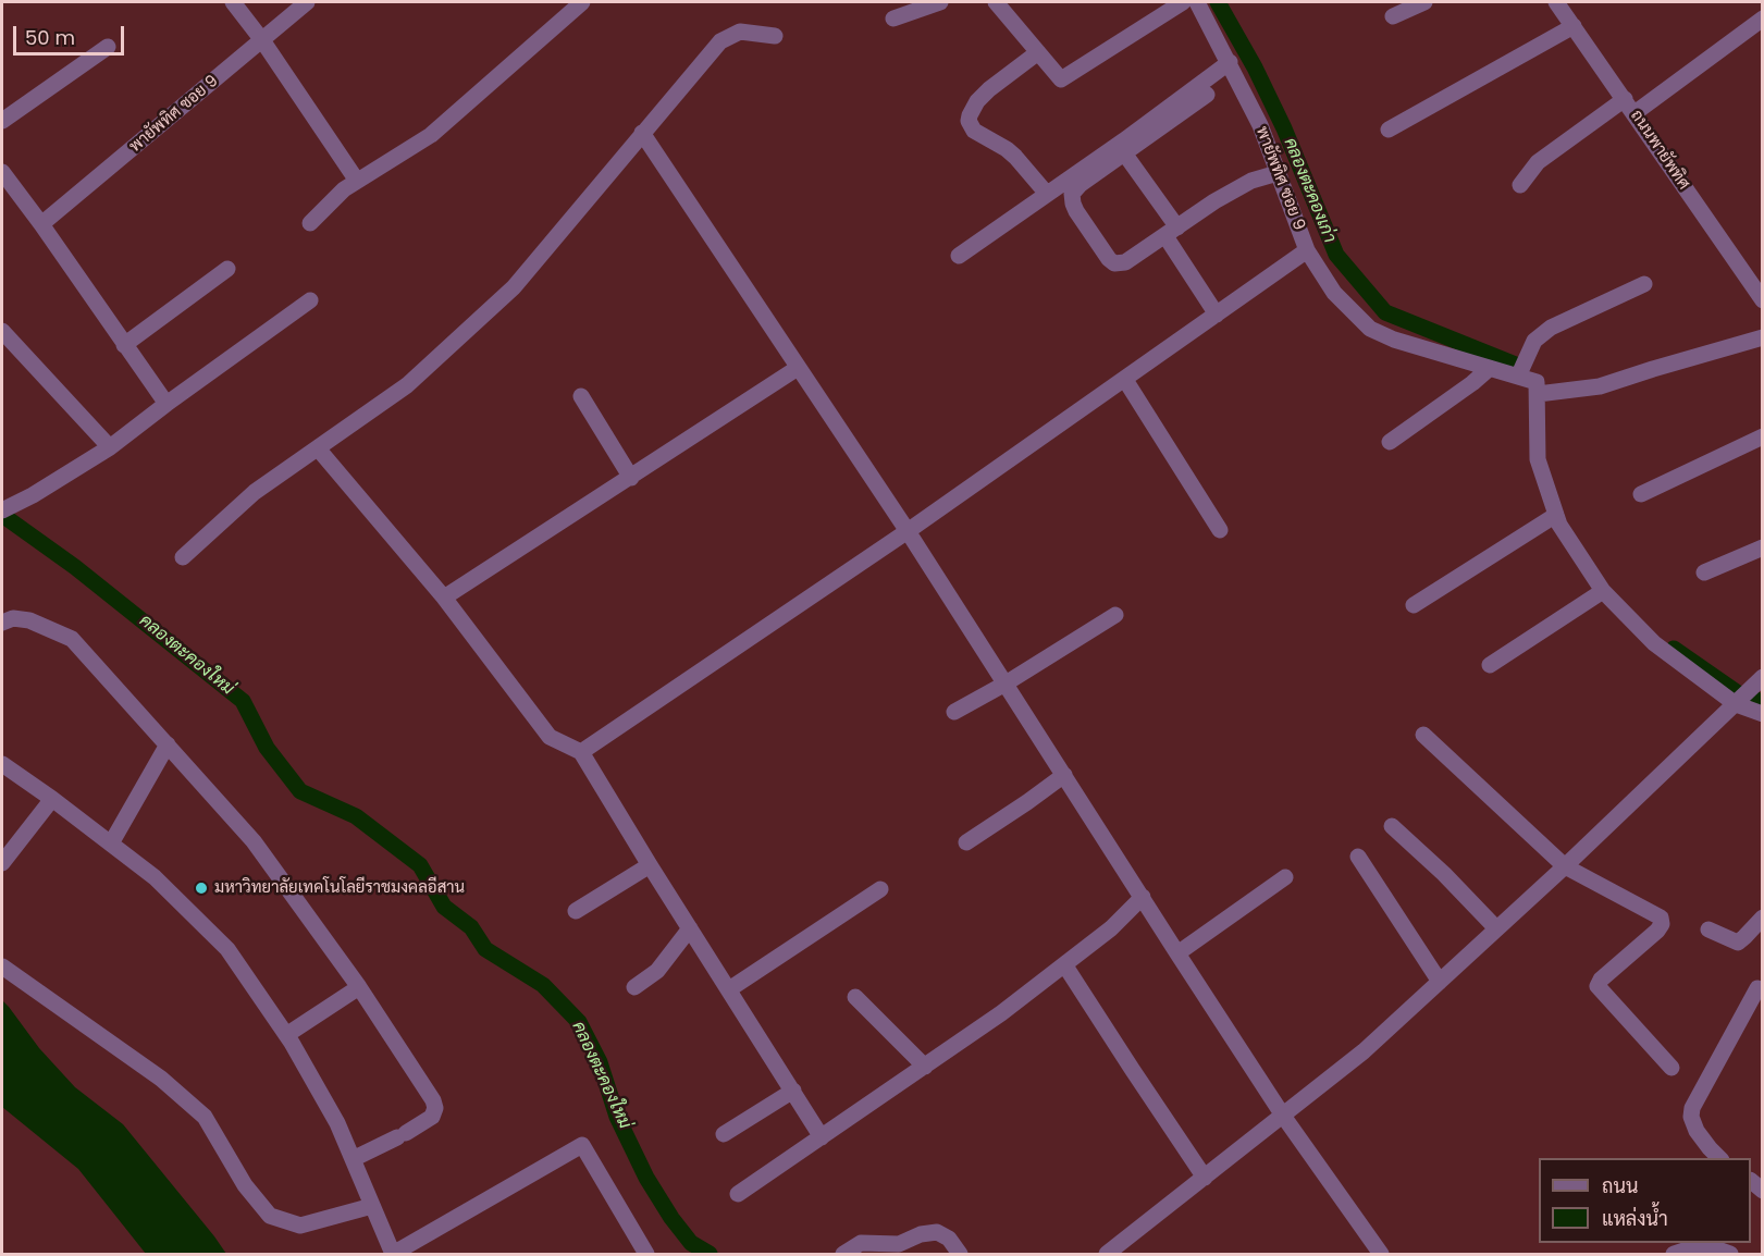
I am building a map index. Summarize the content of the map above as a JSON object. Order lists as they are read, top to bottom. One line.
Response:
{"streets":{"street":["พายัพทิศ ซอย 9","ถนนพายัพทิศ"]},"water":["คลองตะคองเก่า","คลองตะคองใหม่"],"places":["มหาวิทยาลัยเทคโนโลยีราชมงคลอีสาน"],"legend":["ถนน","แหล่งน้ำ"],"scale_bar":"50 m"}
